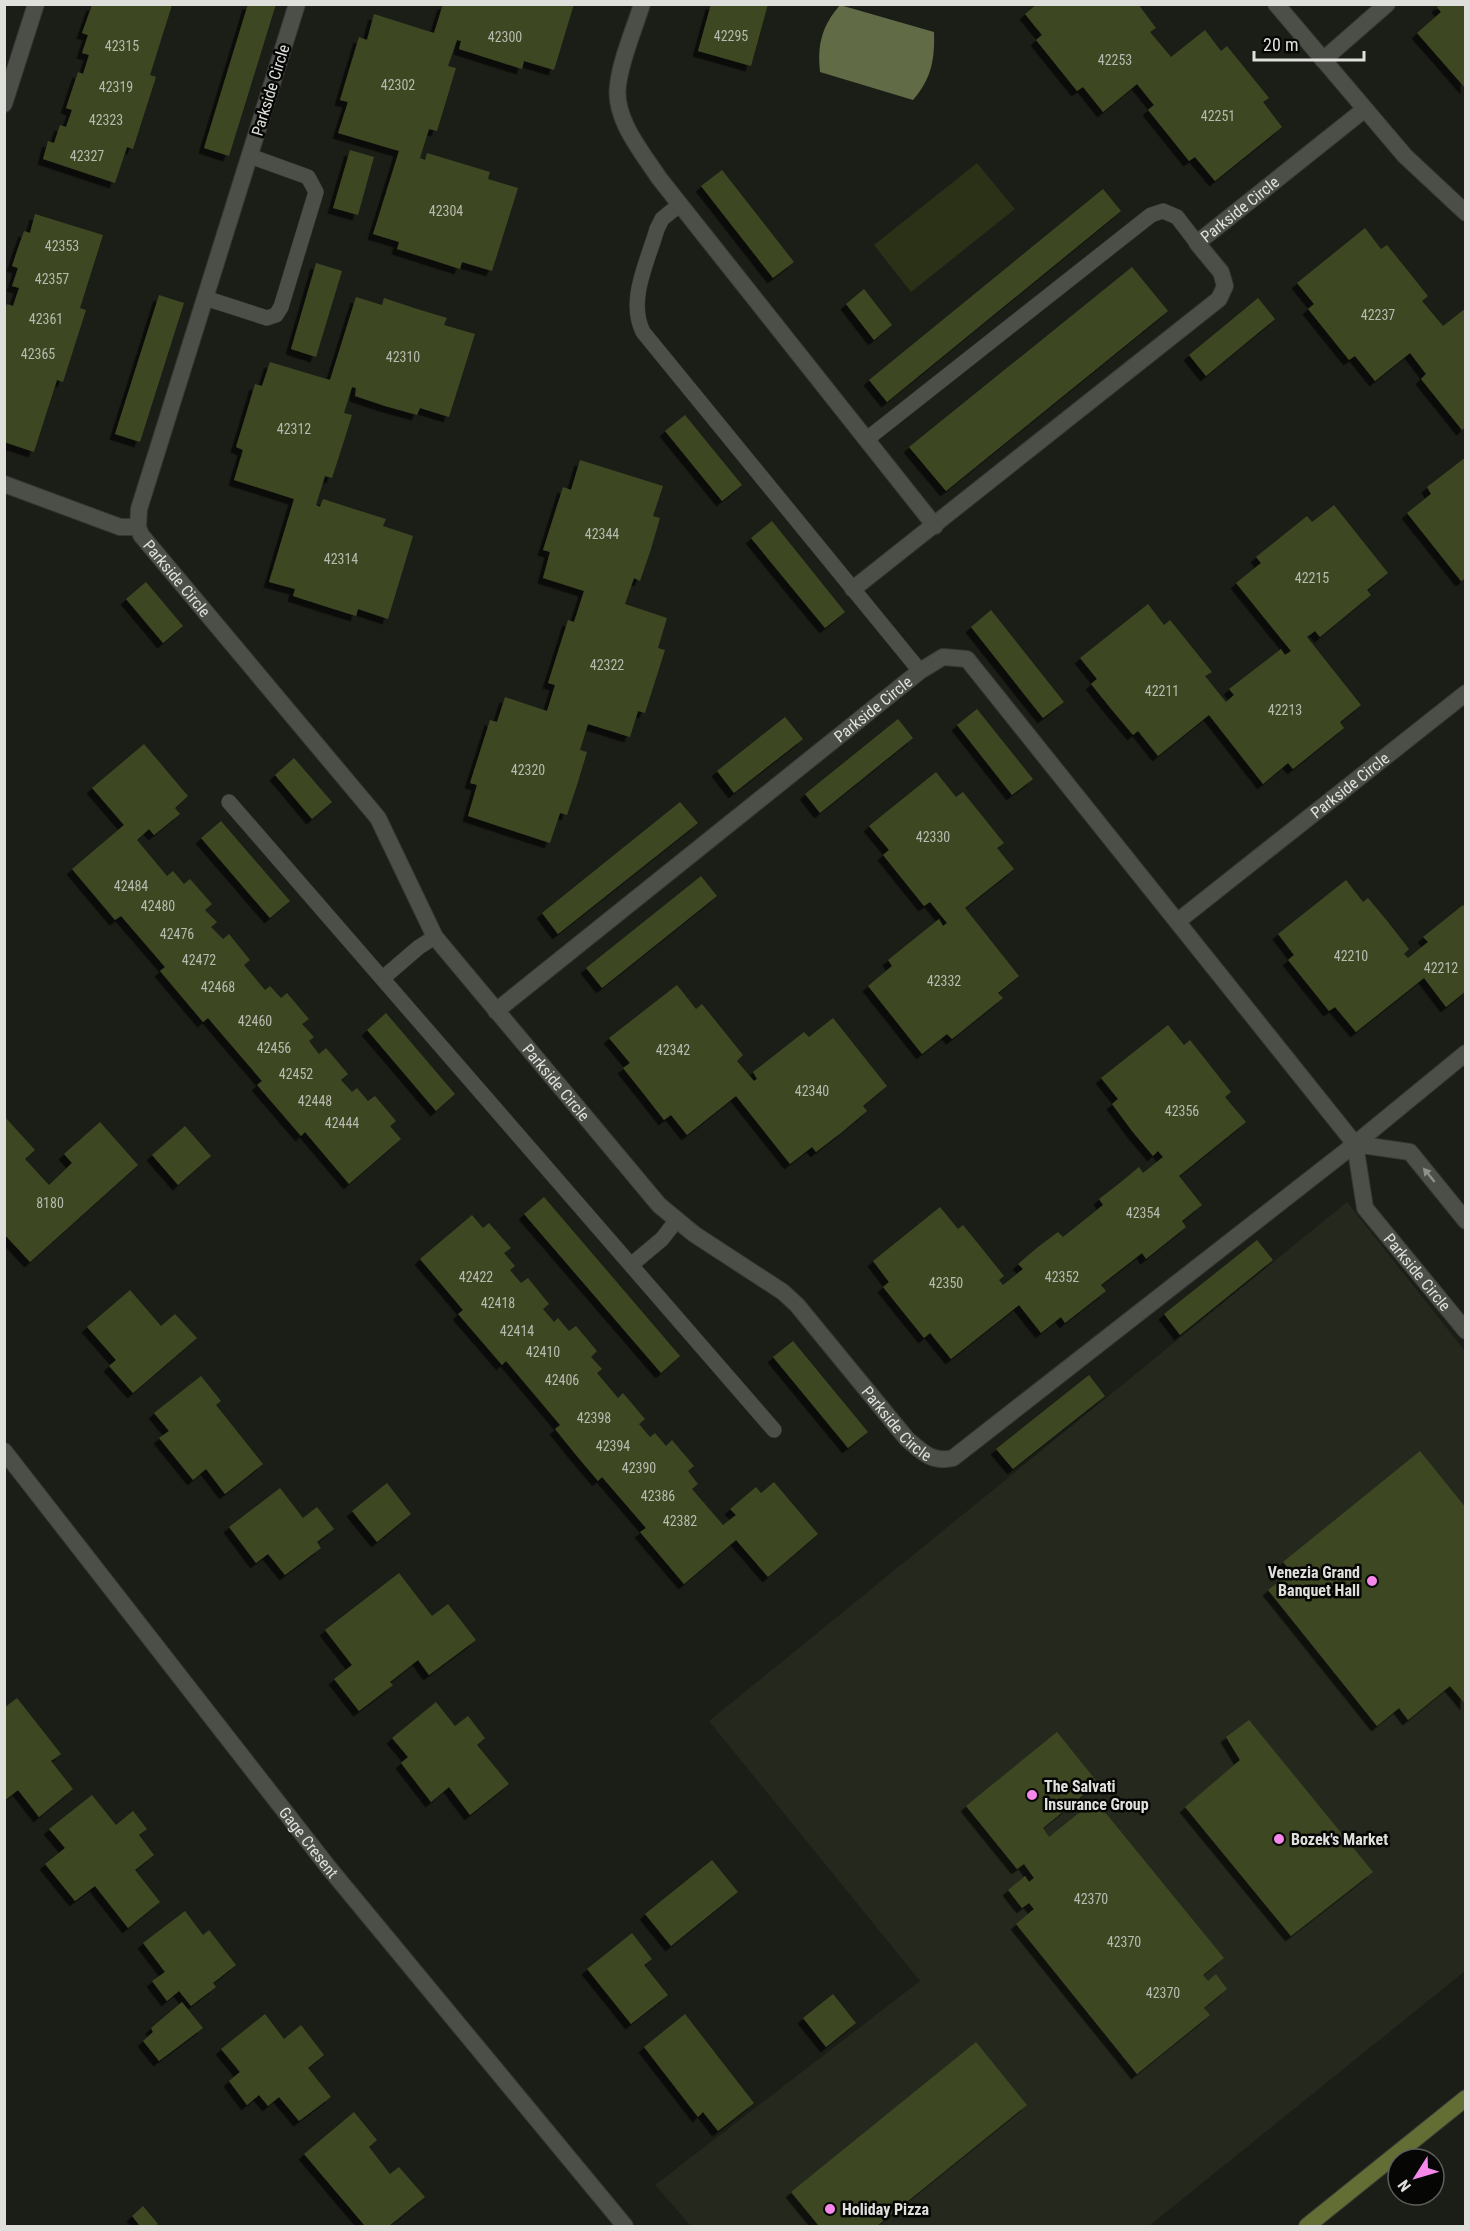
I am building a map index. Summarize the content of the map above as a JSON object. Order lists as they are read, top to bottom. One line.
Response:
{"streets":{"street":["Parkside Circle","Gage Cresent"]},"places":["Venezia Grand Banquet Hall","The Salvati Insurance Group","Bozek's Market","Holiday Pizza"],"house_numbers":["42295","42300","42315","42253","42302","42319","42251","42323","42327","42304","42353","42357","42237","42361","42365","42310","42312","42344","42314","42215","42322","42211","42213","42320","42330","42484","42480","42476","42210","42472","42212","42332","42468","42460","42456","42342","42452","42340","42448","42356","42444","8180","42354","42422","42352","42350","42418","42414","42410","42406","42398","42394","42390","42386","42382","42370","42370","42370"],"scale_bar":"20 m","north":"bottom left"}
